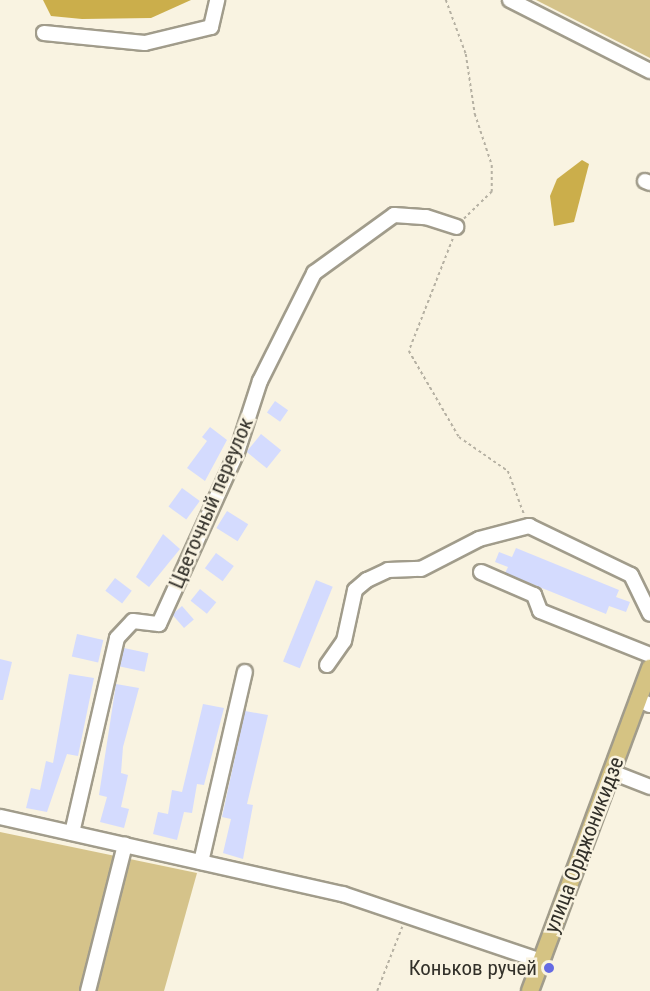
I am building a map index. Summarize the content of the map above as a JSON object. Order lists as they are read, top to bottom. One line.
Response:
{"streets":{"main road":["улица Орджоникидзе"],"street":["Цветочный переулок"]},"places":["Коньков ручей"]}
